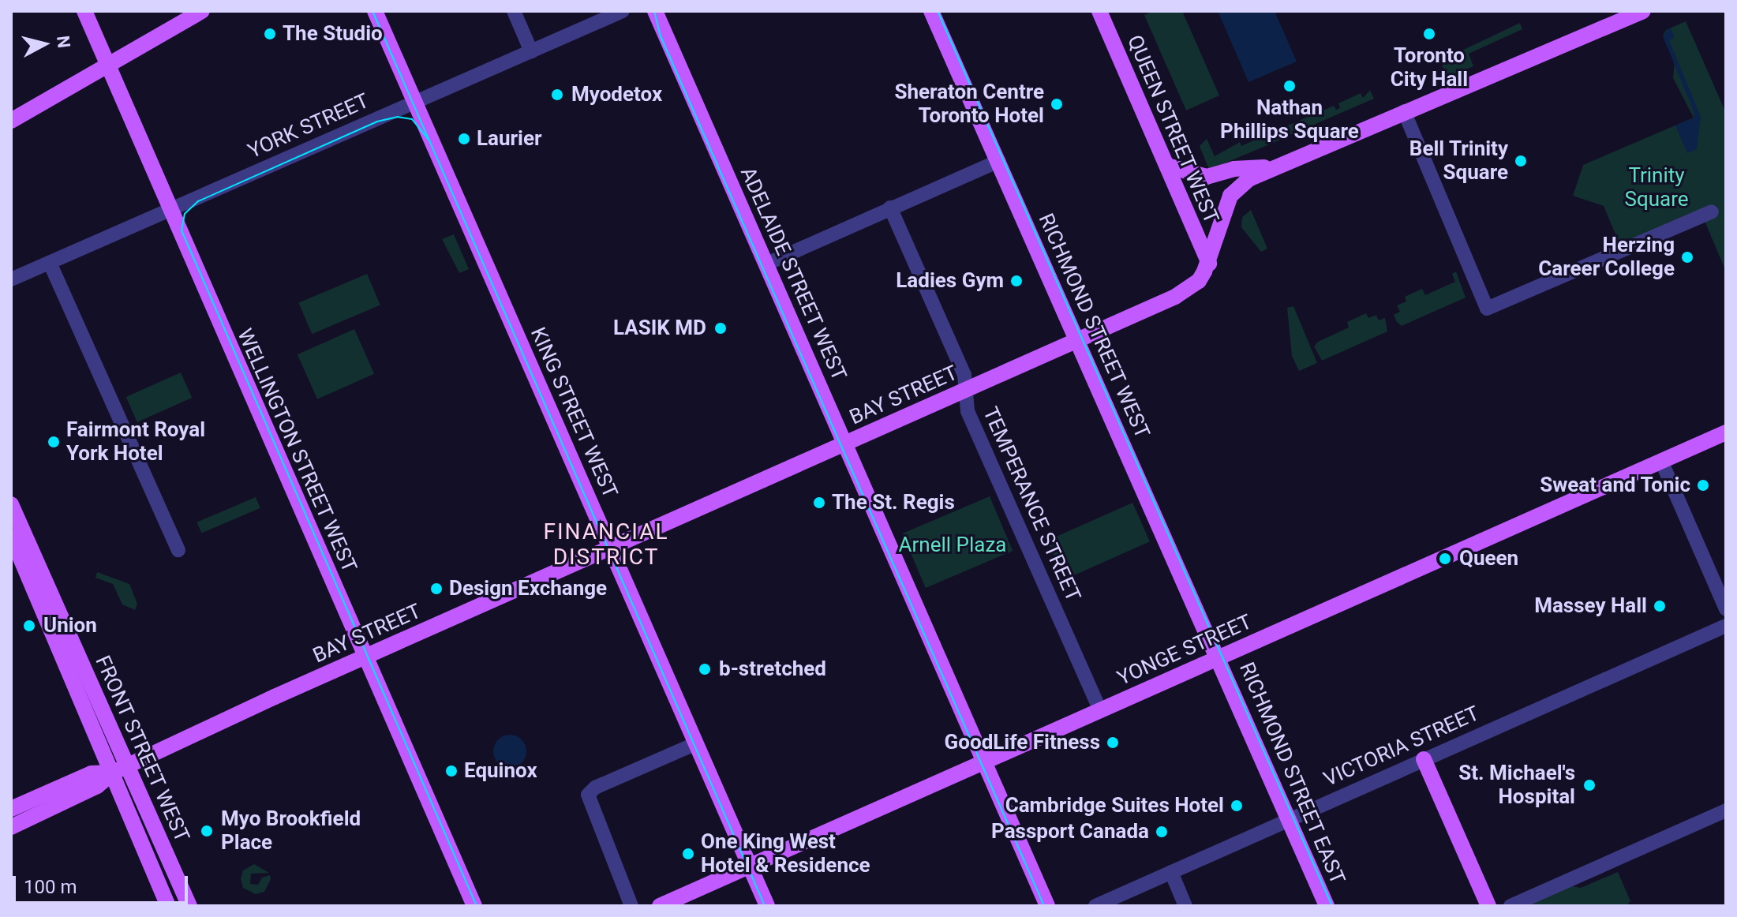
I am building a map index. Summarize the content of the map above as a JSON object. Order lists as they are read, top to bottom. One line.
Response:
{"streets":{"main road":["QUEEN STREET WEST","ADELAIDE STREET WEST","RICHMOND STREET WEST","BAY STREET","KING STREET WEST","WELLINGTON STREET WEST","YONGE STREET","FRONT STREET WEST","RICHMOND STREET EAST"],"street":["YORK STREET","TEMPERANCE STREET","VICTORIA STREET"]},"crossings":[["YORK STREET","KING STREET WEST"],["YORK STREET","WELLINGTON STREET WEST"],["QUEEN STREET WEST","BAY STREET"],["ADELAIDE STREET WEST","BAY STREET"],["ADELAIDE STREET WEST","YONGE STREET"],["RICHMOND STREET WEST","BAY STREET"],["RICHMOND STREET WEST","YONGE STREET"],["RICHMOND STREET WEST","RICHMOND STREET EAST"],["BAY STREET","KING STREET WEST"],["BAY STREET","WELLINGTON STREET WEST"],["BAY STREET","TEMPERANCE STREET"],["BAY STREET","FRONT STREET WEST"],["KING STREET WEST","YONGE STREET"],["TEMPERANCE STREET","YONGE STREET"],["YONGE STREET","RICHMOND STREET EAST"],["VICTORIA STREET","RICHMOND STREET EAST"]],"districts":["FINANCIAL DISTRICT"],"parks":["Trinity Square","Arnell Plaza"],"places":["The Studio","Toronto City Hall","Nathan Phillips Square","Myodetox","Sheraton Centre Toronto Hotel","Laurier","Bell Trinity Square","Herzing Career College","Ladies Gym","LASIK MD","Fairmont Royal York Hotel","Sweat and Tonic","The St. Regis","Queen","Design Exchange","Massey Hall","Union","b-stretched","GoodLife Fitness","Equinox","St. Michael's Hospital","Cambridge Suites Hotel","Myo Brookfield Place","Passport Canada","One King West Hotel & Residence"],"scale_bar":"100 m","north":"right"}
